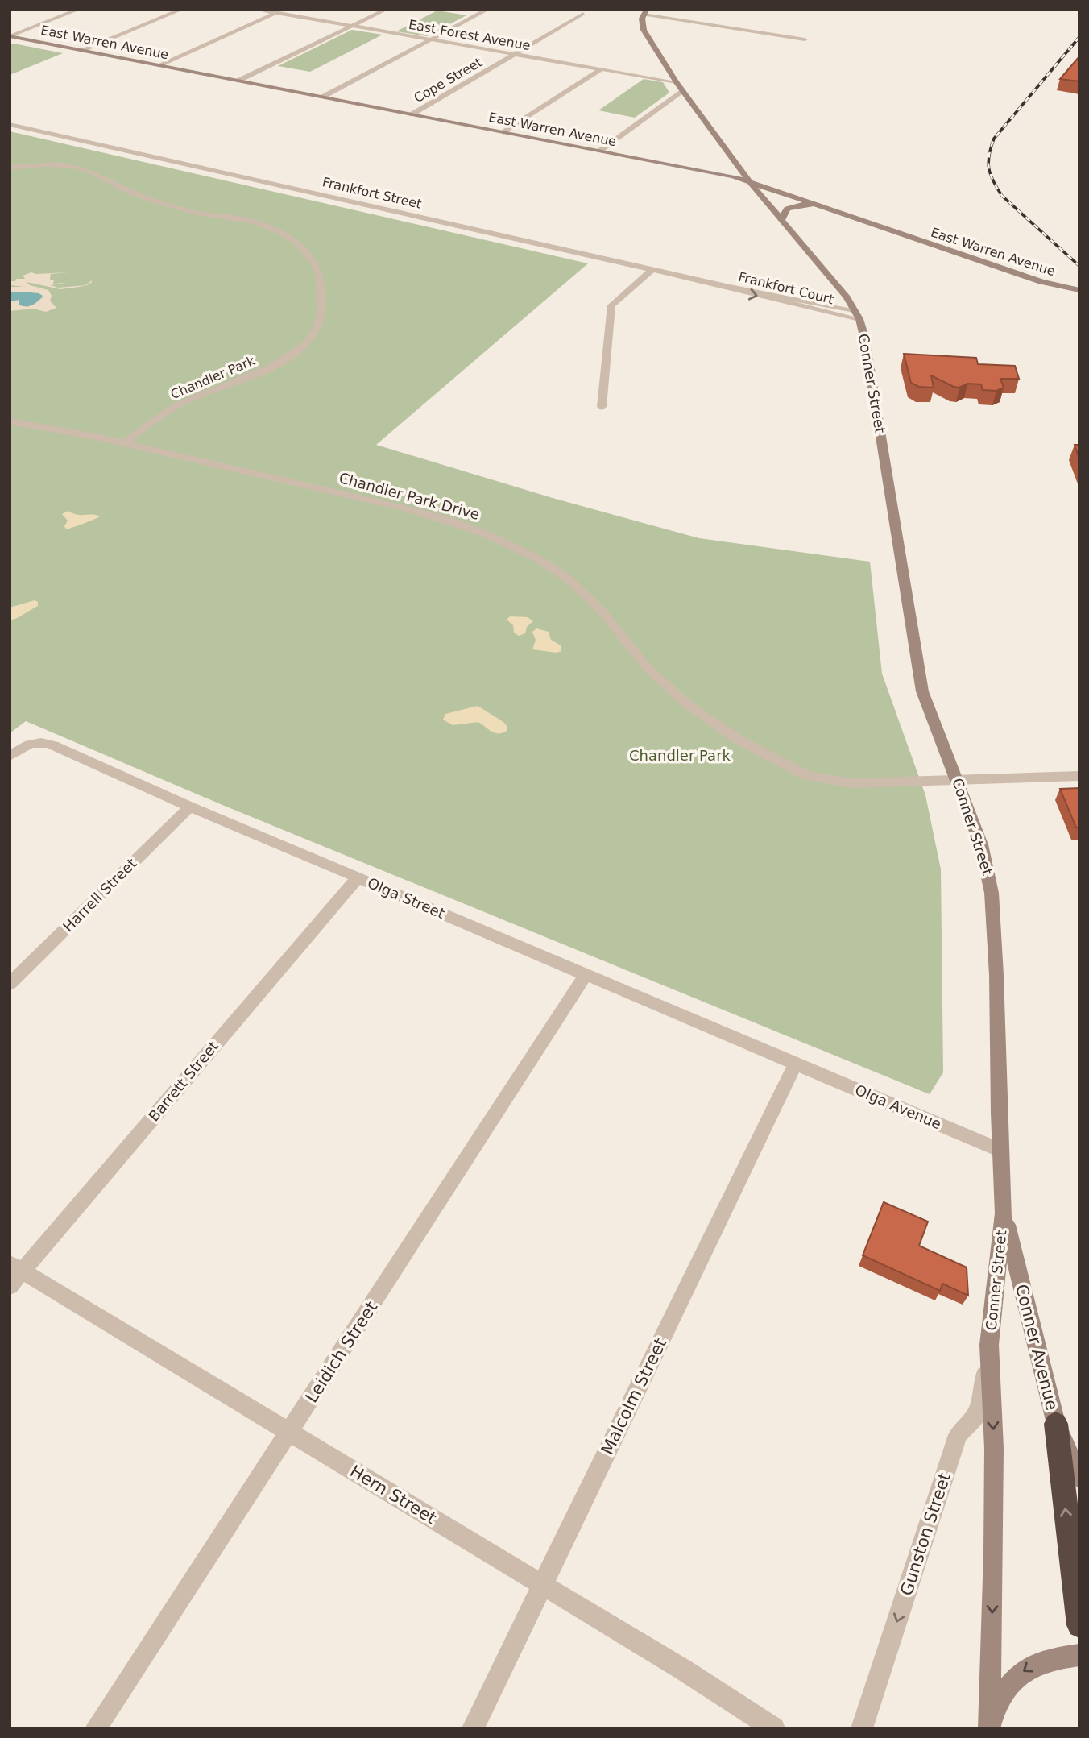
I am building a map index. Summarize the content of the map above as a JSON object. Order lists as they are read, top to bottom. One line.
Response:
{"streets":{"main road":["East Warren Avenue","Conner Street","Conner Avenue"],"street":["East Forest Avenue","Cope Street","Frankfort Street","Frankfort Court","Chandler Park","Chandler Park Drive","Harrell Street","Olga Street","Barrett Street","Olga Avenue","Leidich Street","Malcolm Street","Hern Street","Gunston Street"]},"crossings":[["East Forest Avenue","Cope Street"],["East Forest Avenue","Conner Street"],["East Warren Avenue","Cope Street"],["East Warren Avenue","Conner Street"],["Frankfort Street","Frankfort Court"],["Frankfort Court","Conner Street"],["Chandler Park","Chandler Park Drive"],["Conner Street","Chandler Park Drive"],["Conner Street","Olga Avenue"],["Conner Street","Conner Avenue"],["Conner Street","Gunston Street"],["Harrell Street","Olga Street"],["Olga Street","Barrett Street"],["Olga Street","Olga Avenue"],["Olga Street","Leidich Street"],["Olga Street","Malcolm Street"],["Barrett Street","Hern Street"],["Olga Avenue","Malcolm Street"],["Leidich Street","Hern Street"],["Malcolm Street","Hern Street"]],"one_way":["Gunston Street"],"parks":["Chandler Park"]}
